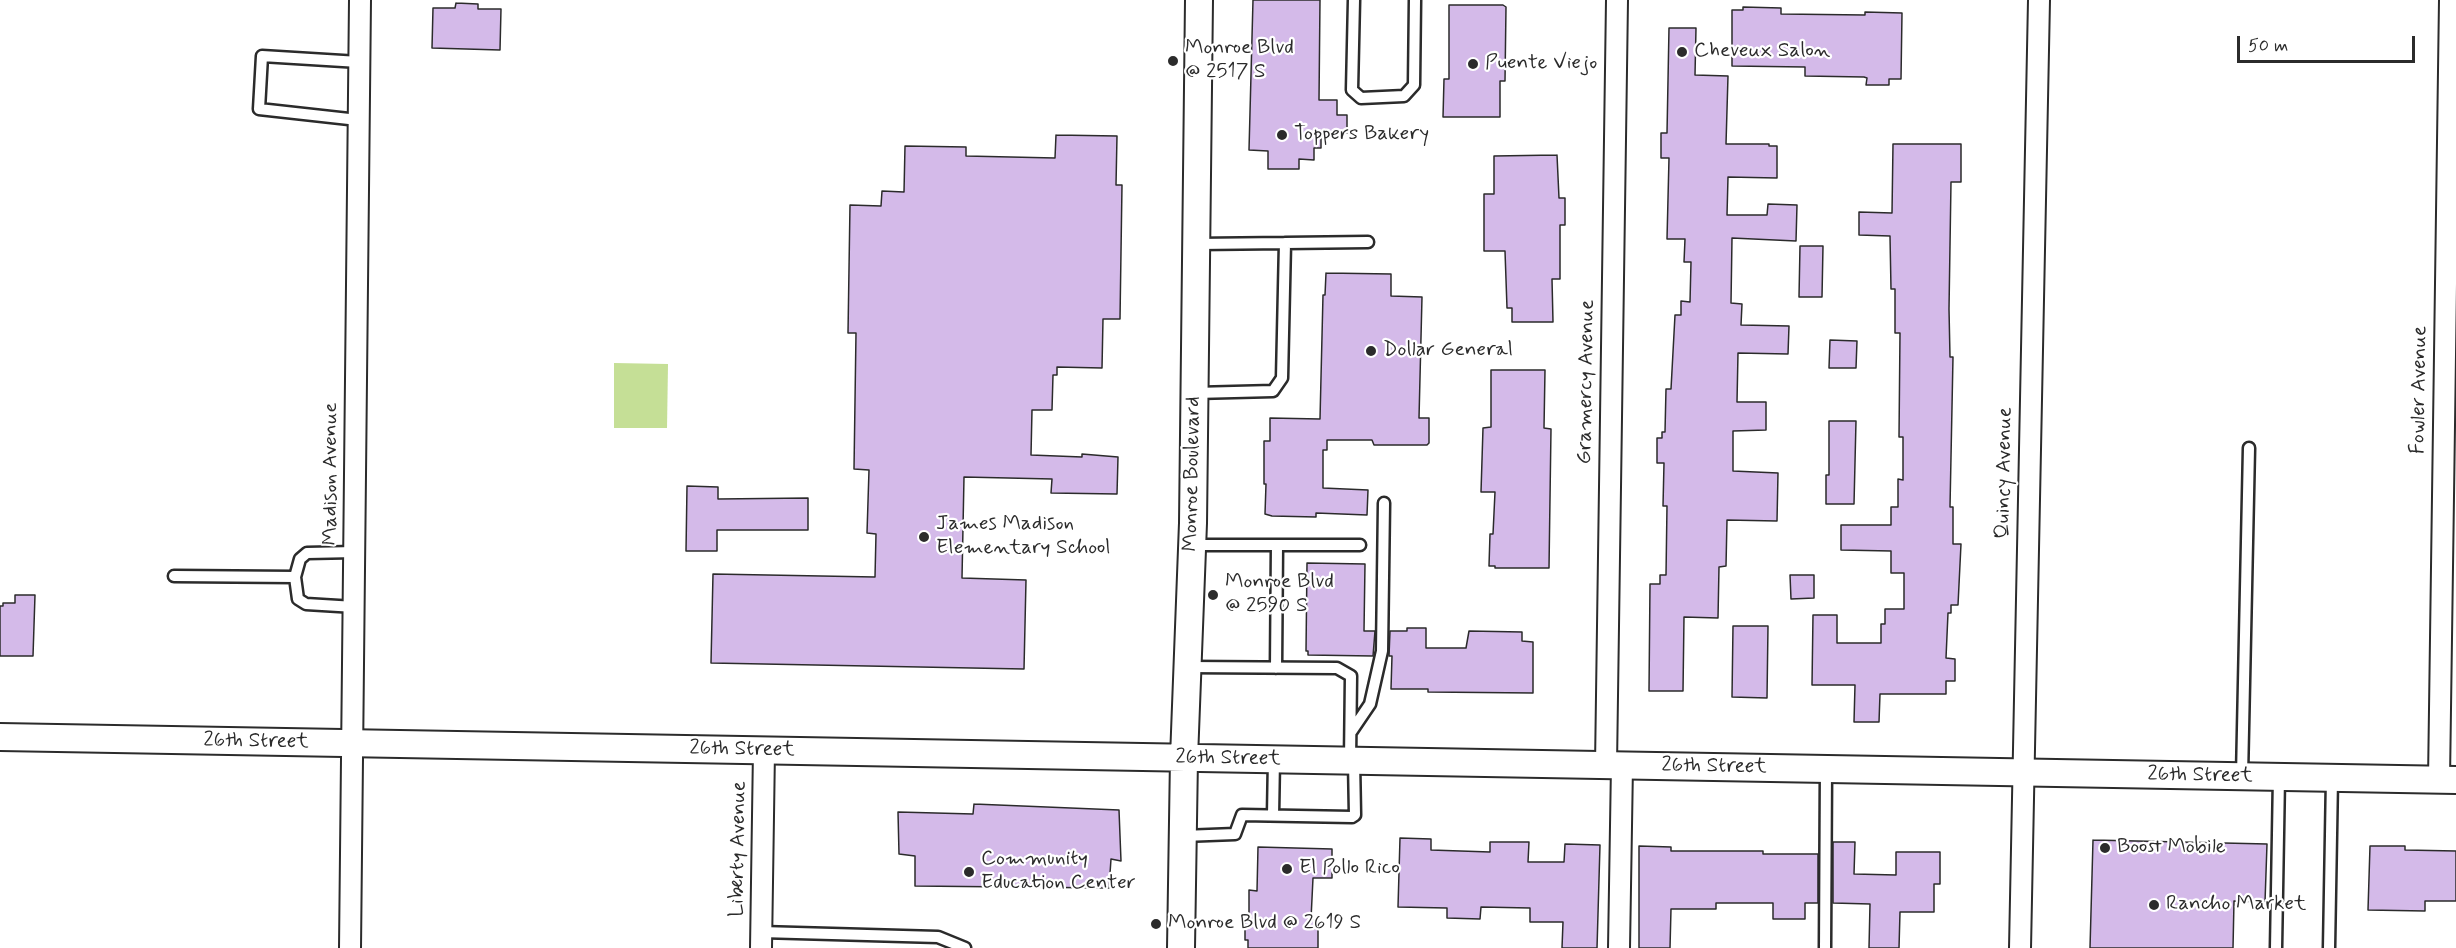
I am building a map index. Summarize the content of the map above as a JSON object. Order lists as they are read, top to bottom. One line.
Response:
{"streets":{"street":["Gramercy Avenue","Fowler Avenue","Quincy Avenue","Madison Avenue","Monroe Boulevard","26th Street","Liberty Avenue"]},"crossings":[["Gramercy Avenue","26th Street"],["Fowler Avenue","26th Street"],["Quincy Avenue","26th Street"],["Madison Avenue","26th Street"],["Monroe Boulevard","26th Street"],["26th Street","Liberty Avenue"]],"places":["Cheveux Salon","Monroe Blvd @ 2517 S","Puente Viejo","Toppers Bakery","Dollar General","James Madison Elementary School","Monroe Blvd @ 2590 S","Boost Mobile","El Pollo Rico","Community Education Center","Rancho Market","Monroe Blvd @ 2619 S"],"scale_bar":"50 m"}
